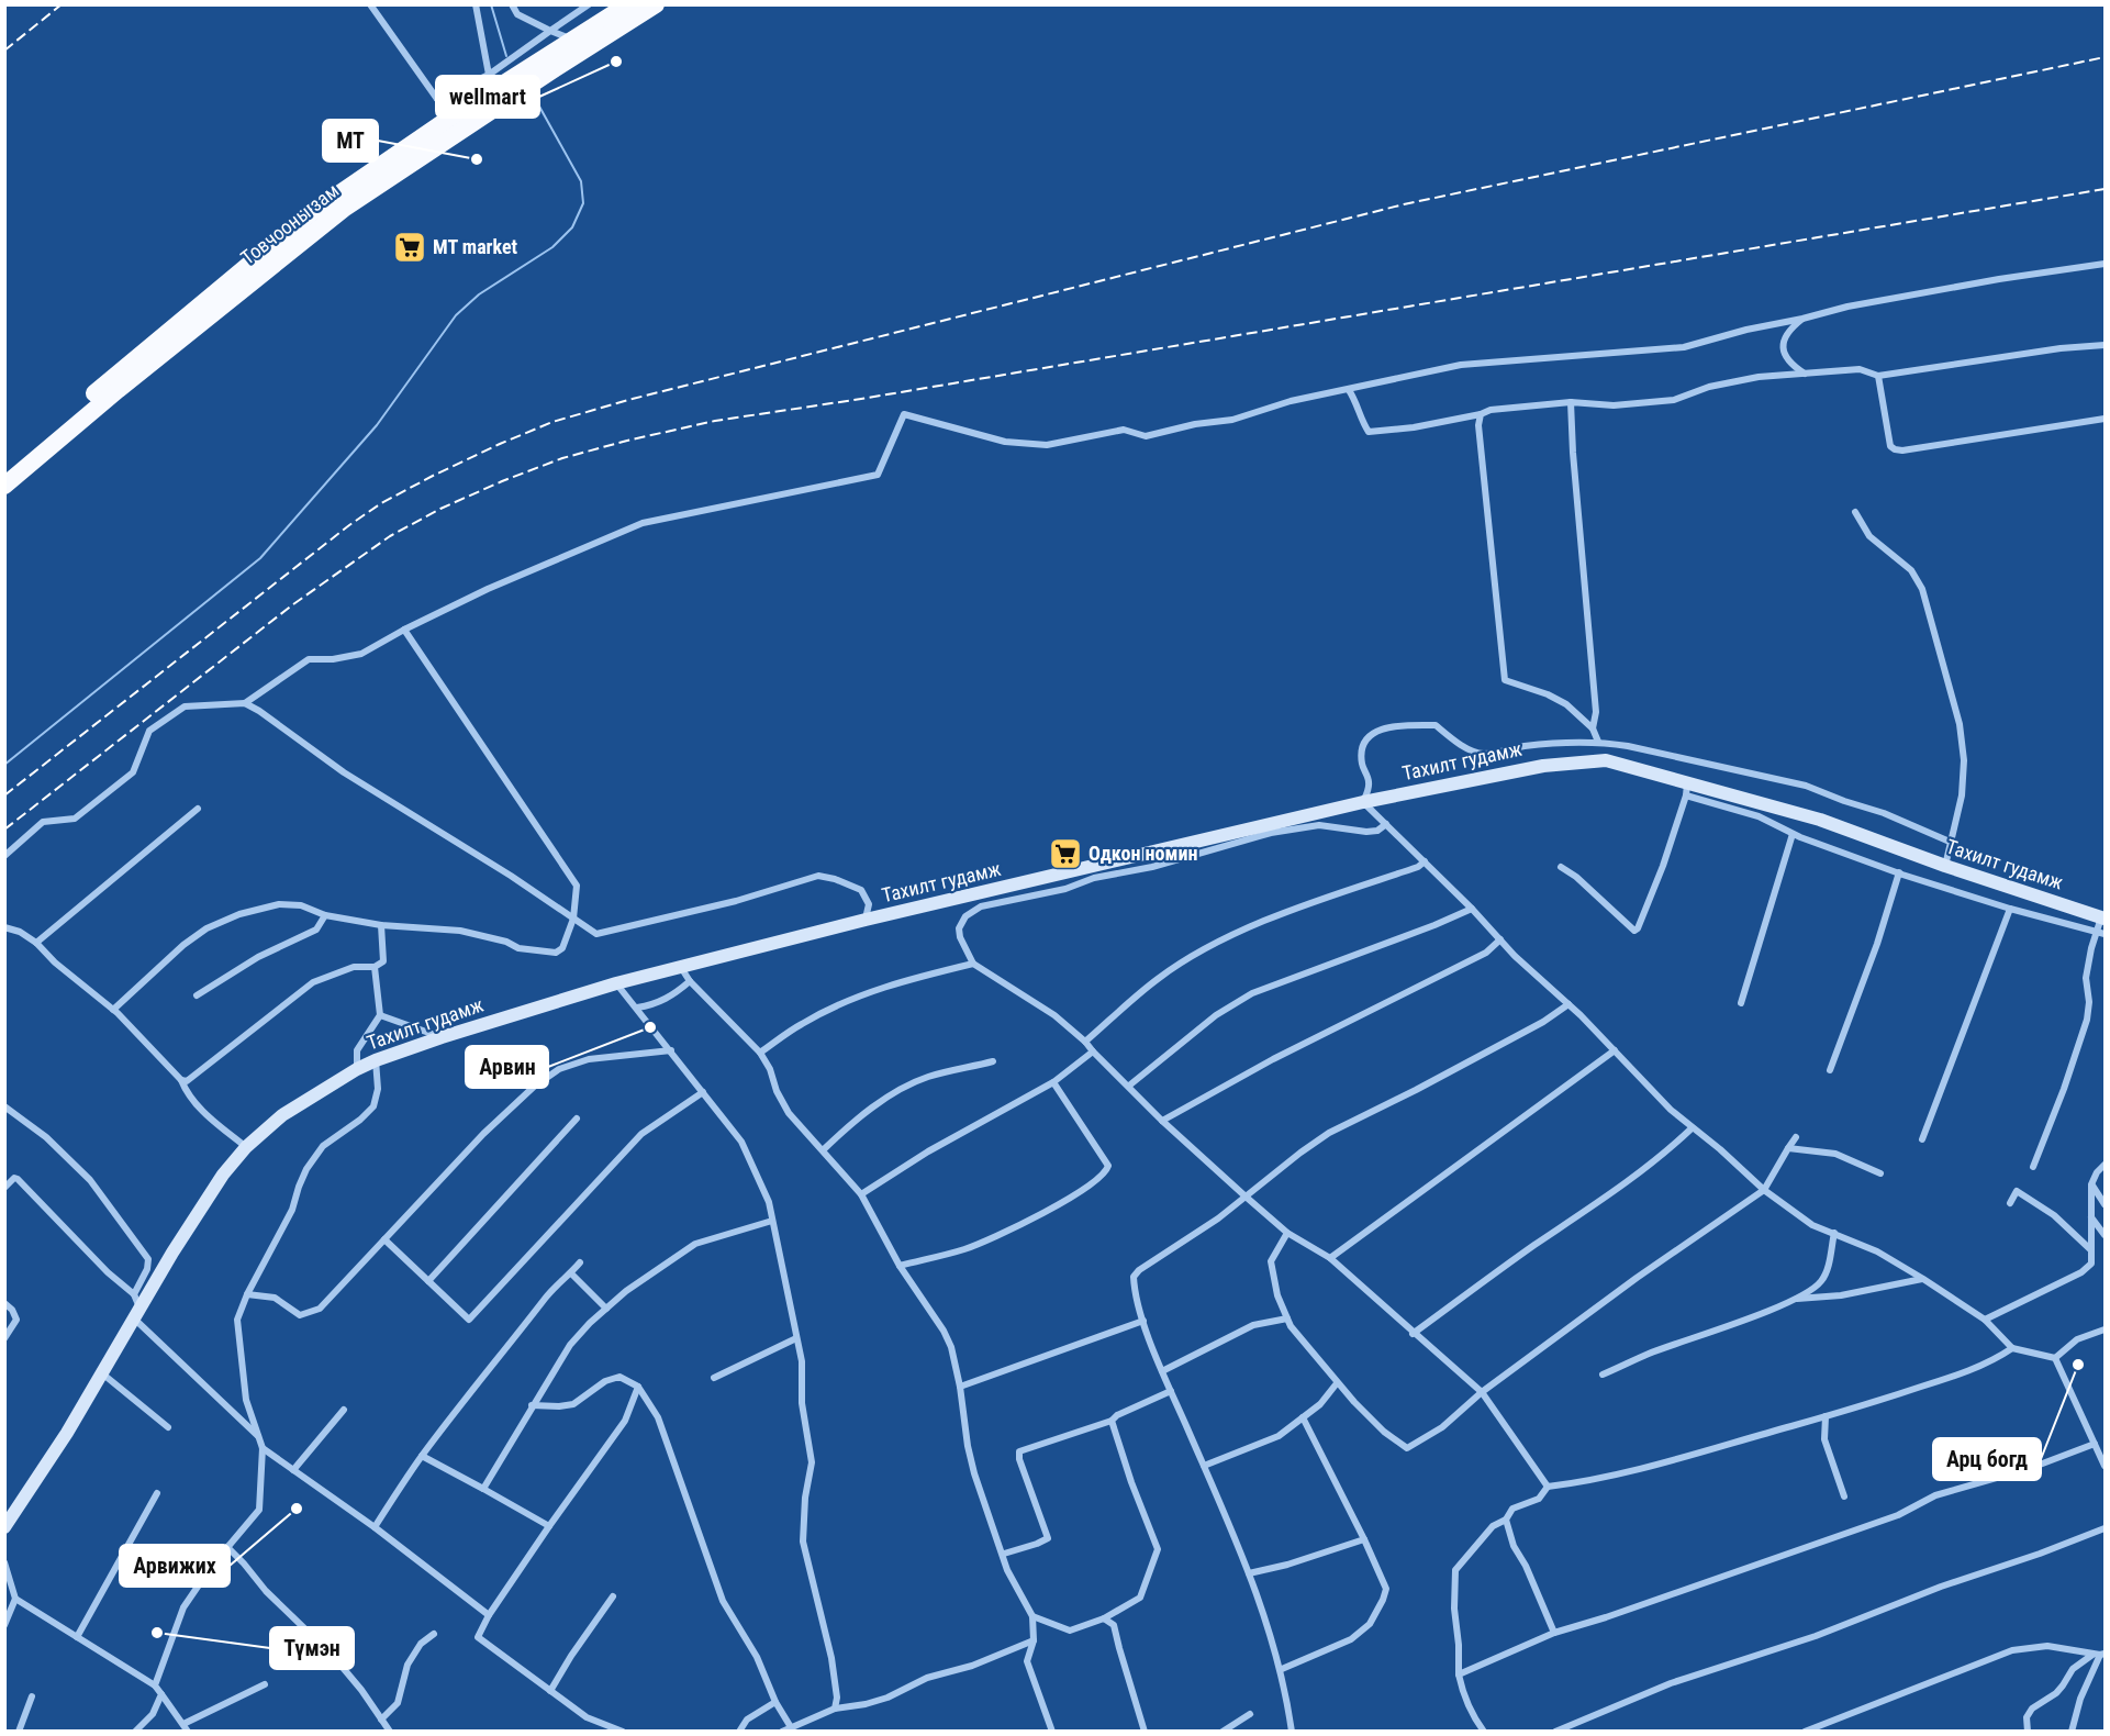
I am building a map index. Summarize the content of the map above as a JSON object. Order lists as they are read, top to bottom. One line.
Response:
{"streets":{"highway":["Товчооны зам"],"main road":["Тахилт гудамж"]},"places":{"other":["wellmart","МТ","Арвин","Арц богд","Арвижих","Түмэн"],"supermarket":["MT market","Одкон номин"]}}
